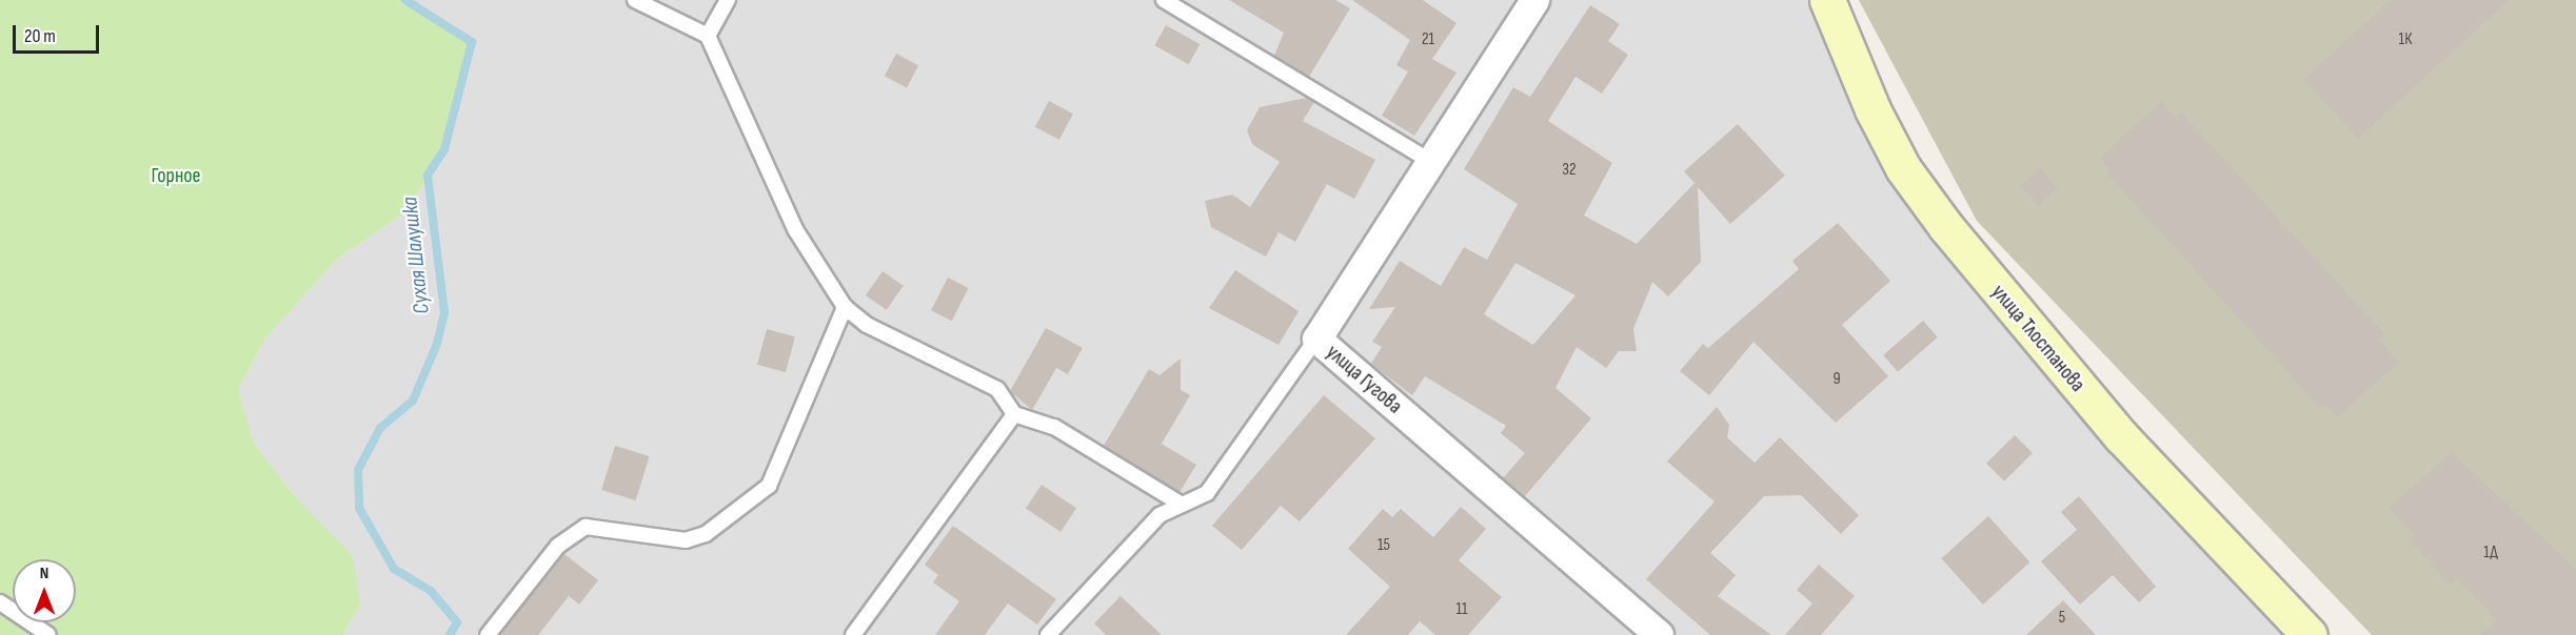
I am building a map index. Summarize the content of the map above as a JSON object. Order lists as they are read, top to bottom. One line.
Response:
{"streets":{"main road":["улица Тлостанова"],"street":["улица Гугова"]},"water":["Сухая Шалушка"],"parks":["Горное"],"house_numbers":["21","1К","32","9","15","1Д","11","5"],"scale_bar":"20 m","north":"top"}
